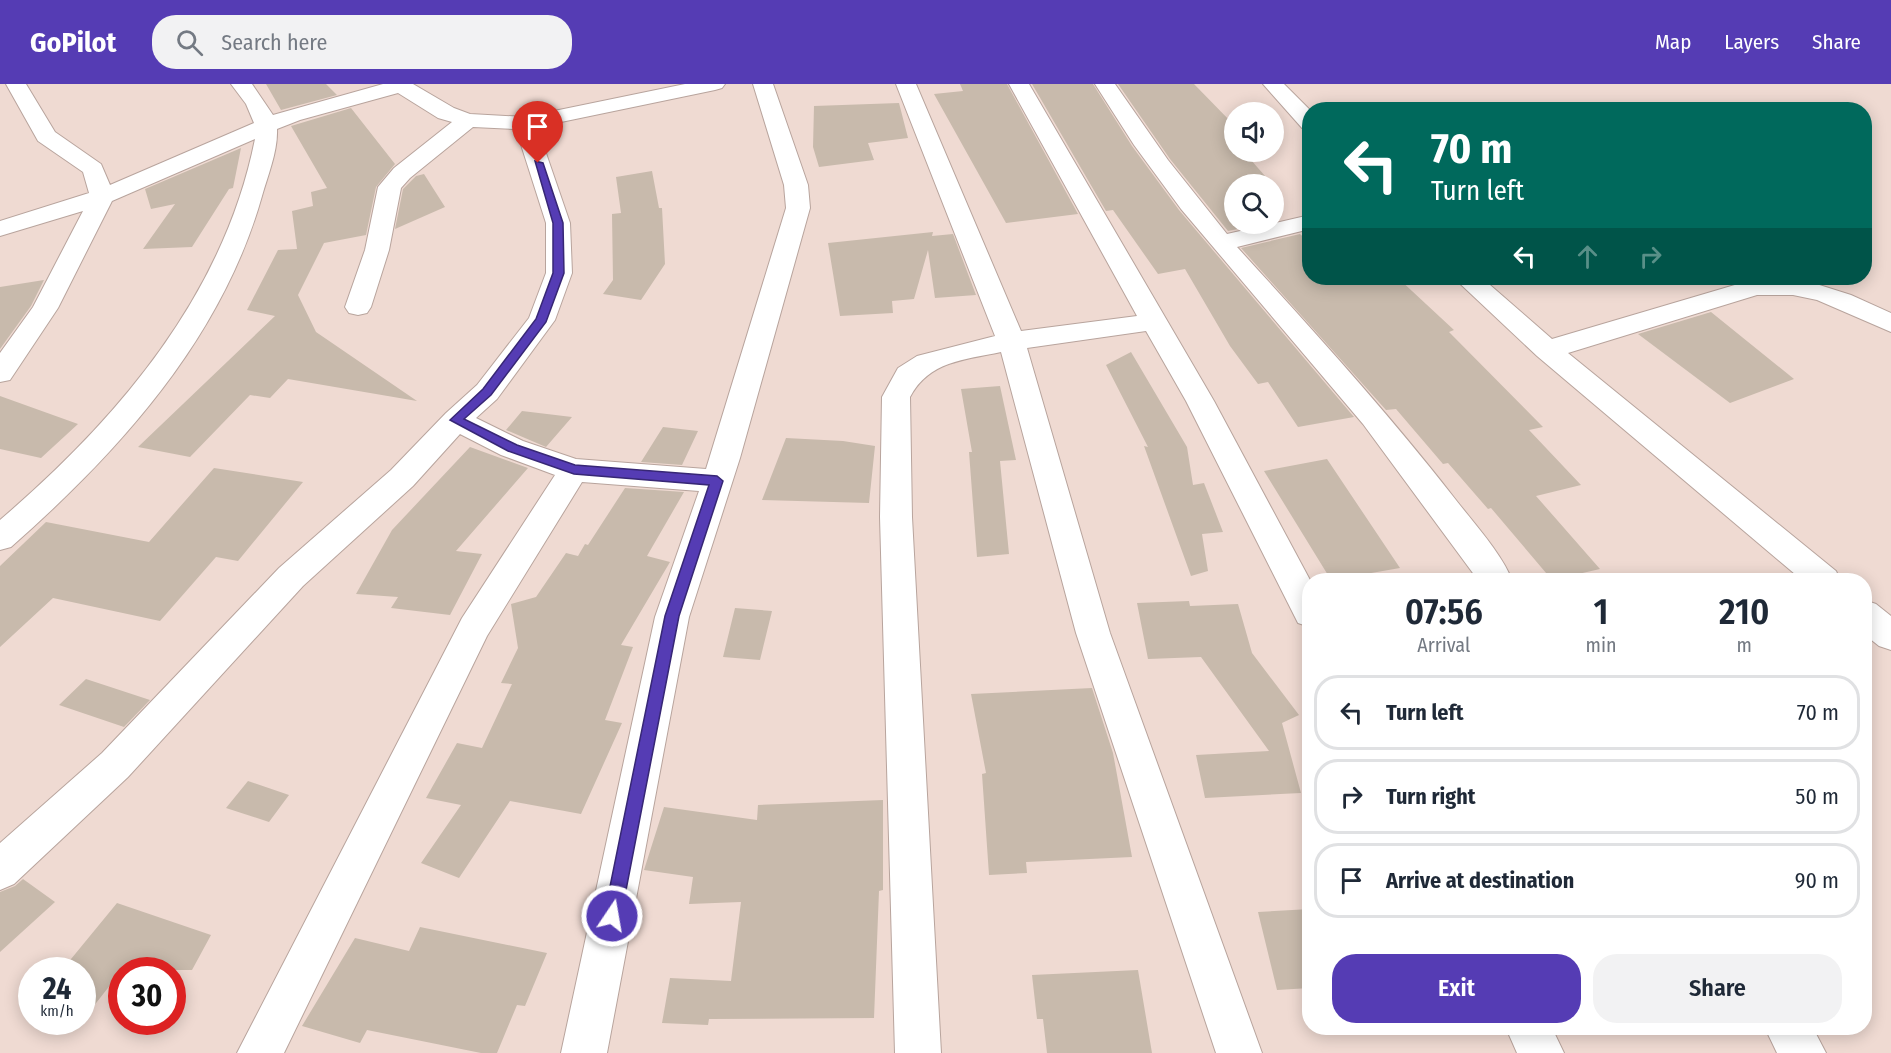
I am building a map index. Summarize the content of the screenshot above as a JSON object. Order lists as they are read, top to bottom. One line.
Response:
{"page":{"header":"GoPilot","search":"Search here","nav":["Map","Layers","Share"],"turn":["70 m","Turn left"],"eta":["07:56","Arrival","1","min","210","m"],"list":[{"name":"Turn left","value":"70 m"},{"name":"Turn right","value":"50 m"},{"name":"Arrive at destination","value":"90 m"}],"buttons":["Exit","Share"],"speed":"24 km/h","limit":"30"}}
